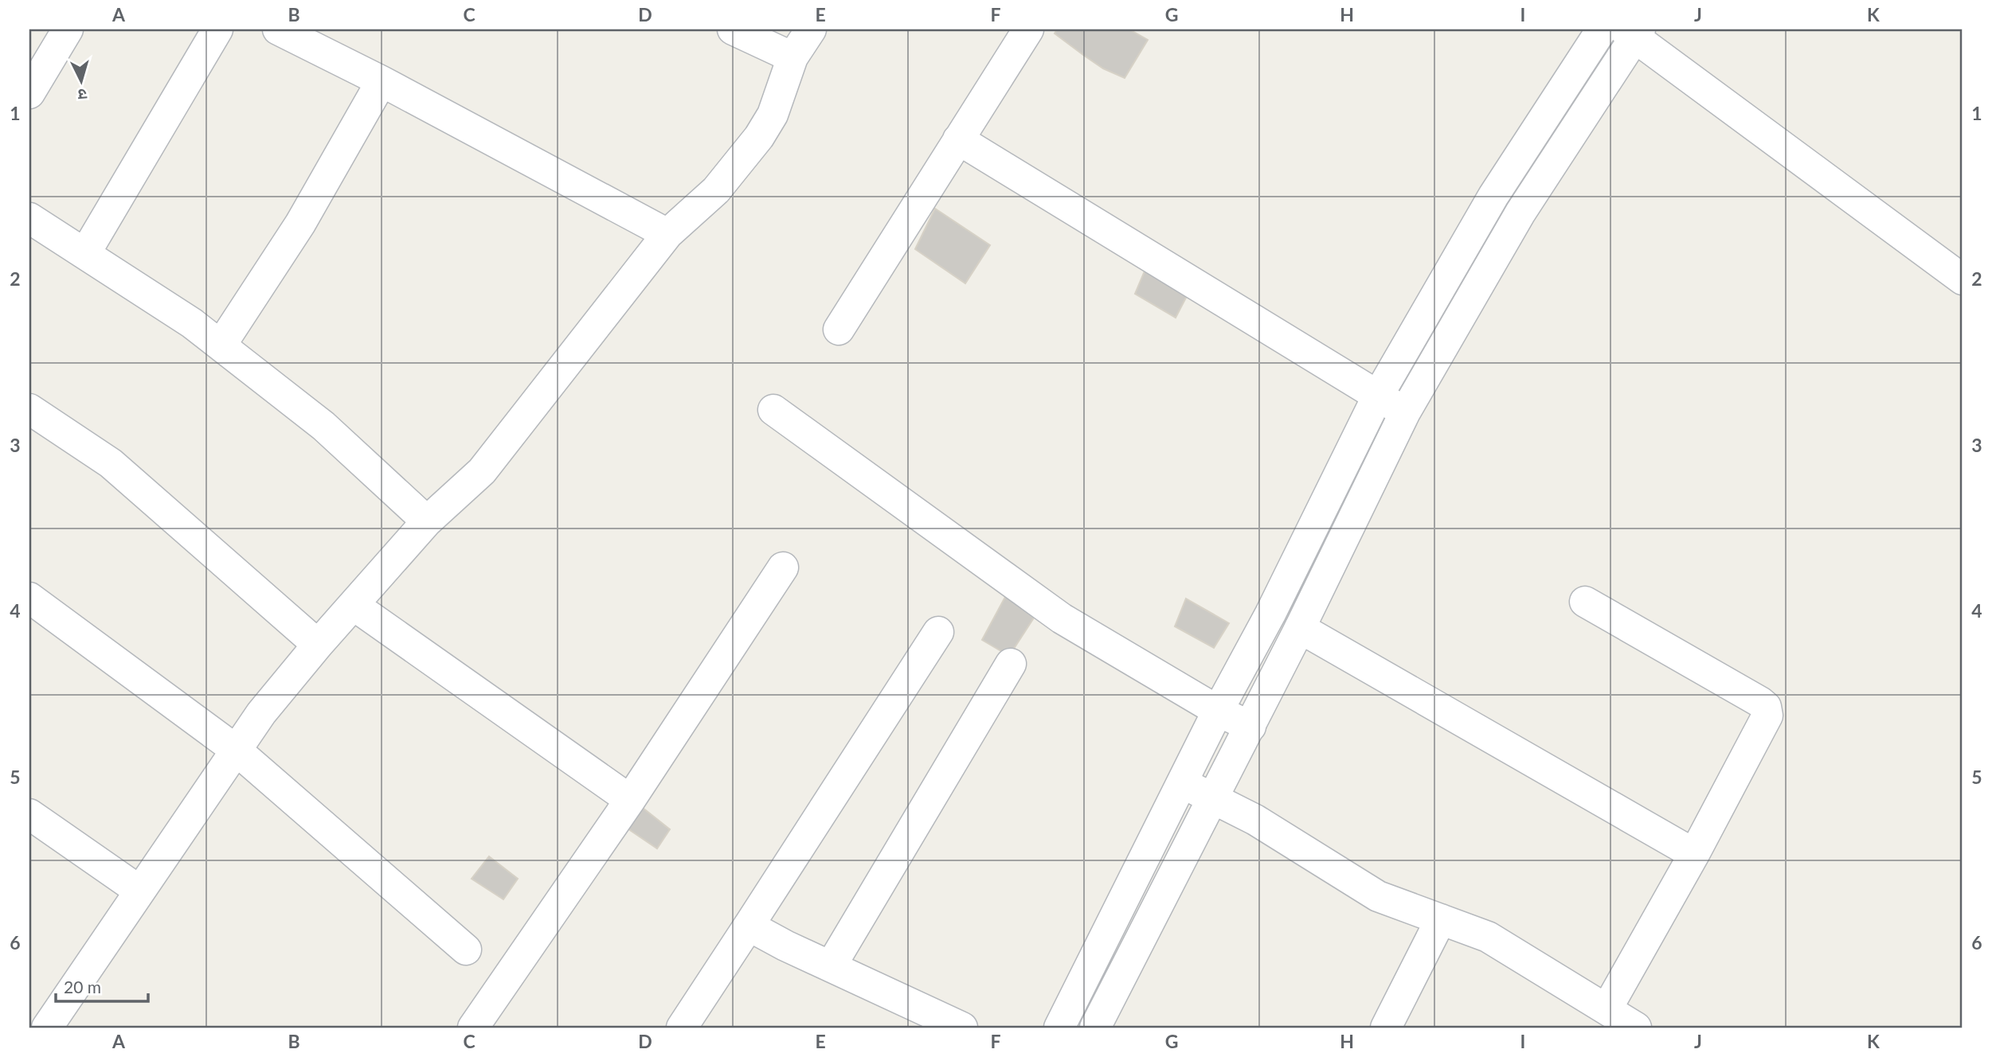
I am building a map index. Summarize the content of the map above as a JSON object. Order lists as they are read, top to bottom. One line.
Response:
{"scale_bar":"20 m","north":"bottom","grid":{"columns":["A","B","C","D","E","F","G","H","I","J","K"],"rows":["1","2","3","4","5","6"]}}
